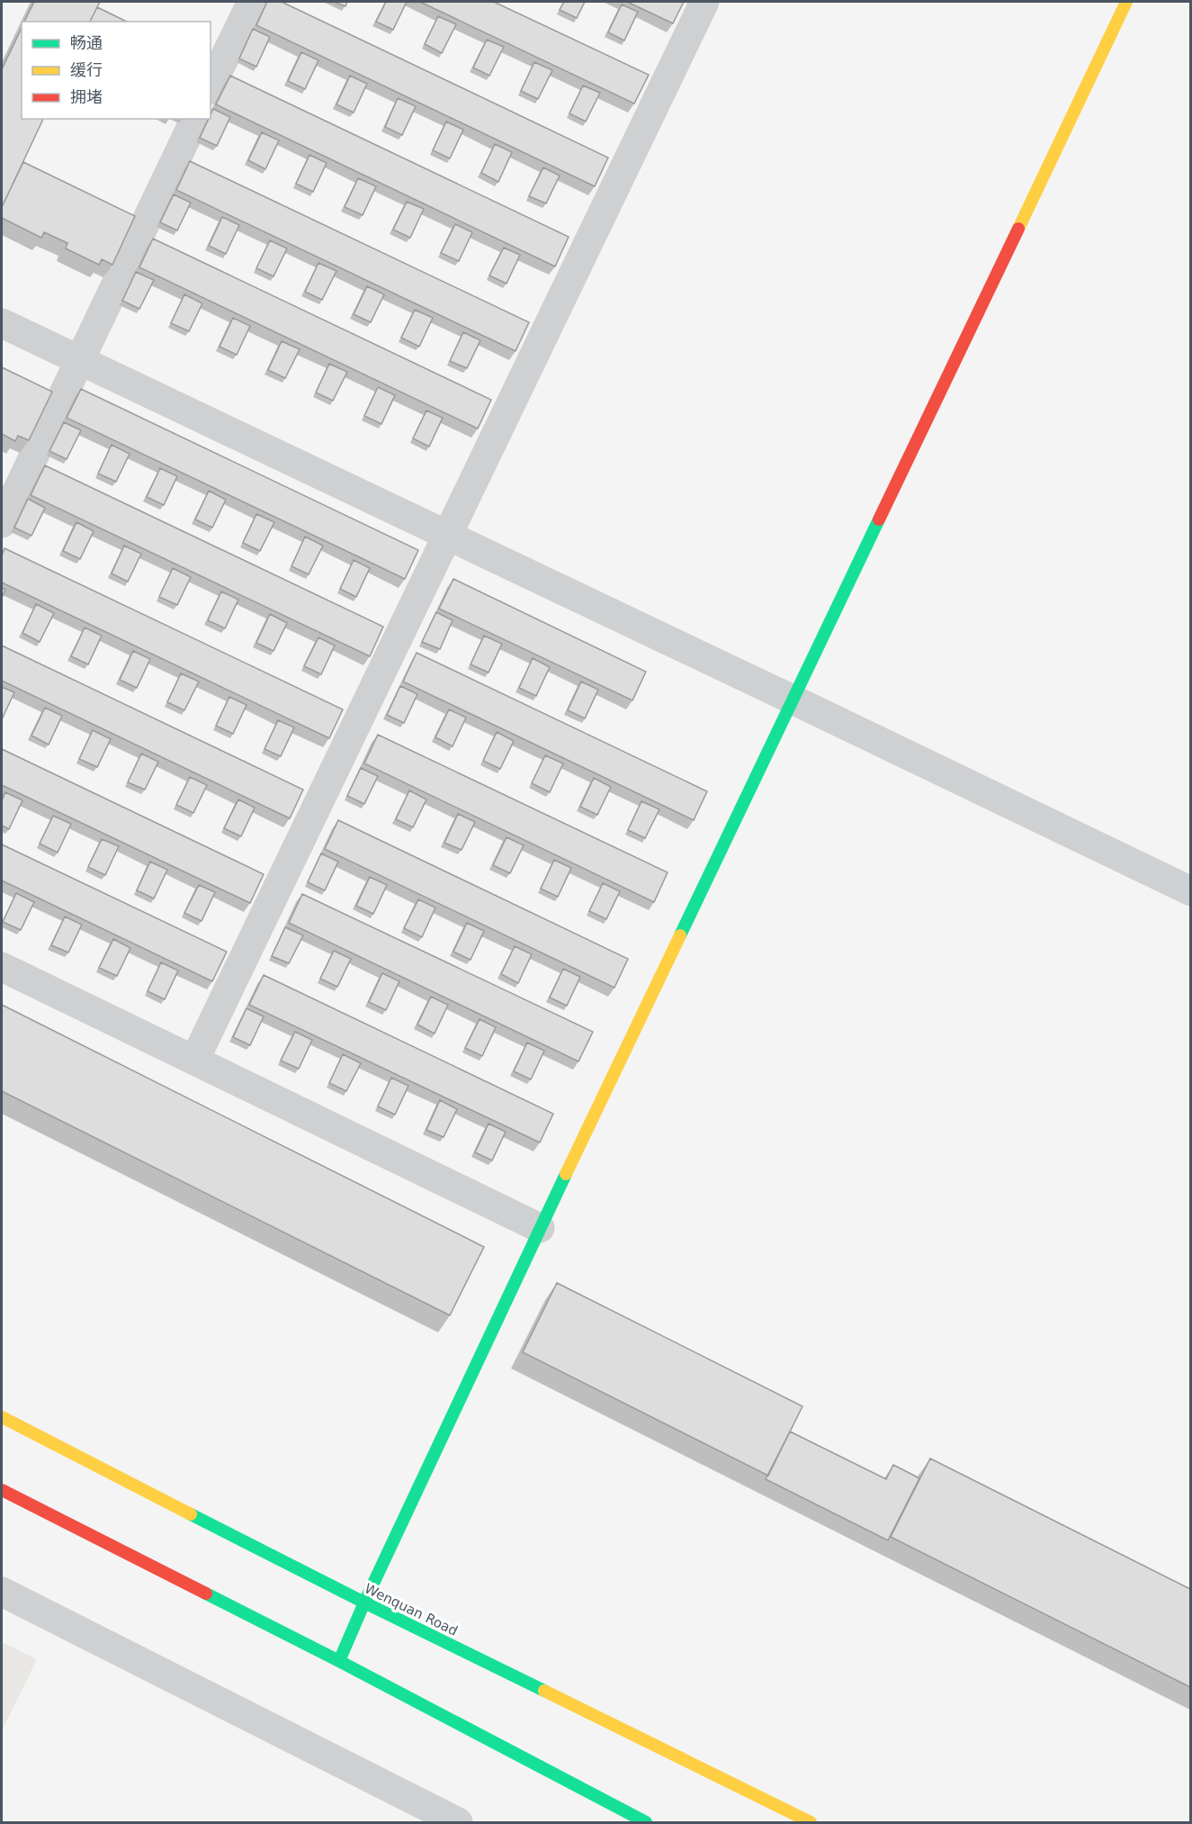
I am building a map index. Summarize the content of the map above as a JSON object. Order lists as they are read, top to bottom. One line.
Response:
{"streets":{"street":["Wenquan Road"]},"legend":["畅通","缓行","拥堵"]}
